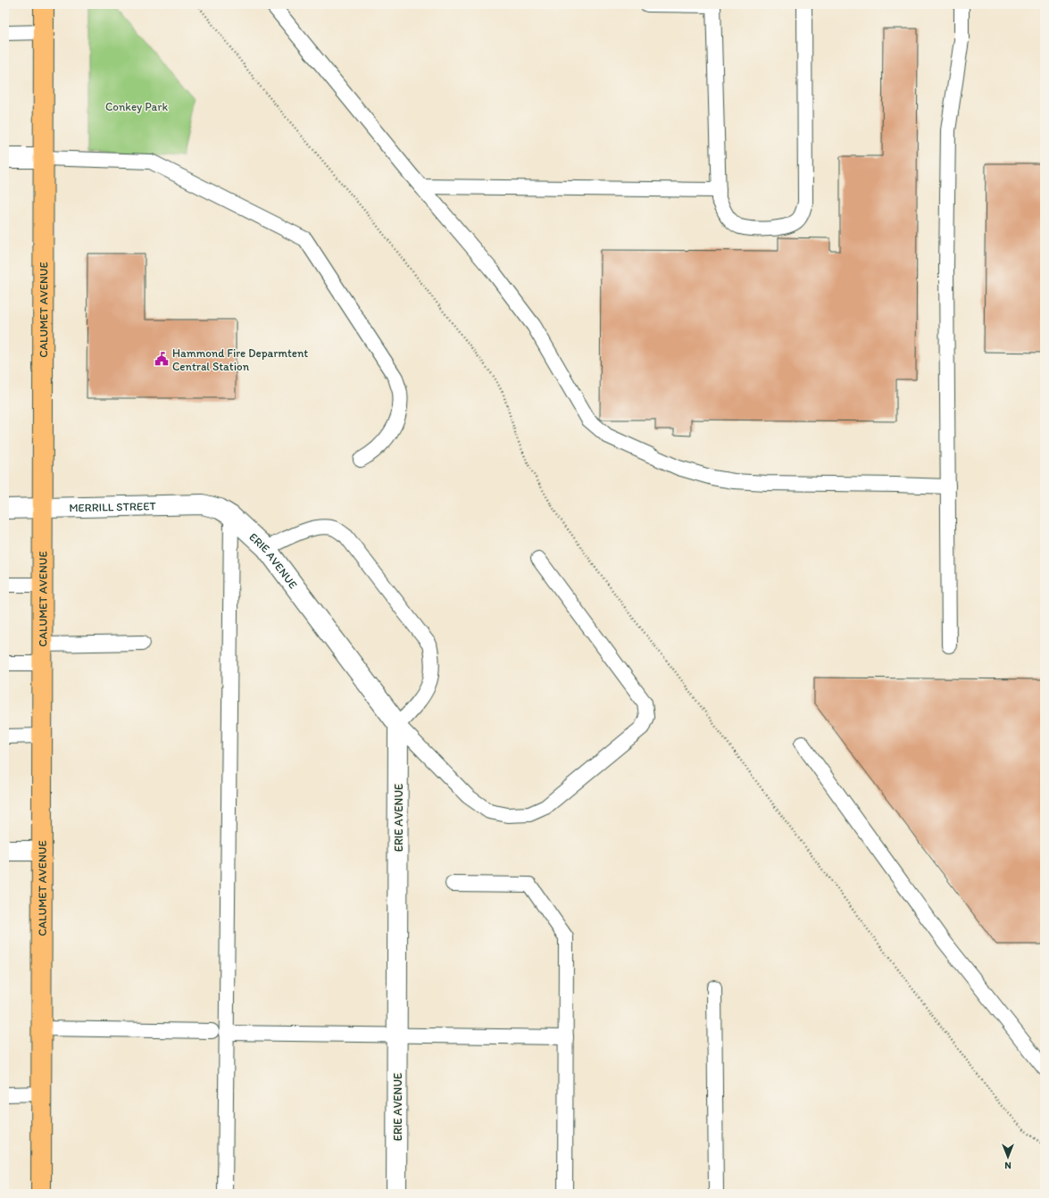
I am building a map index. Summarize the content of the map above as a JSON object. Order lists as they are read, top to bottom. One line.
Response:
{"streets":{"main road":["CALUMET AVENUE"],"street":["MERRILL STREET","ERIE AVENUE"]},"crossings":[["CALUMET AVENUE","MERRILL STREET"],["MERRILL STREET","ERIE AVENUE"]],"parks":["Conkey Park"],"places":{"public building":["Hammond Fire Deparmtent Central Station"]},"north":"bottom"}
